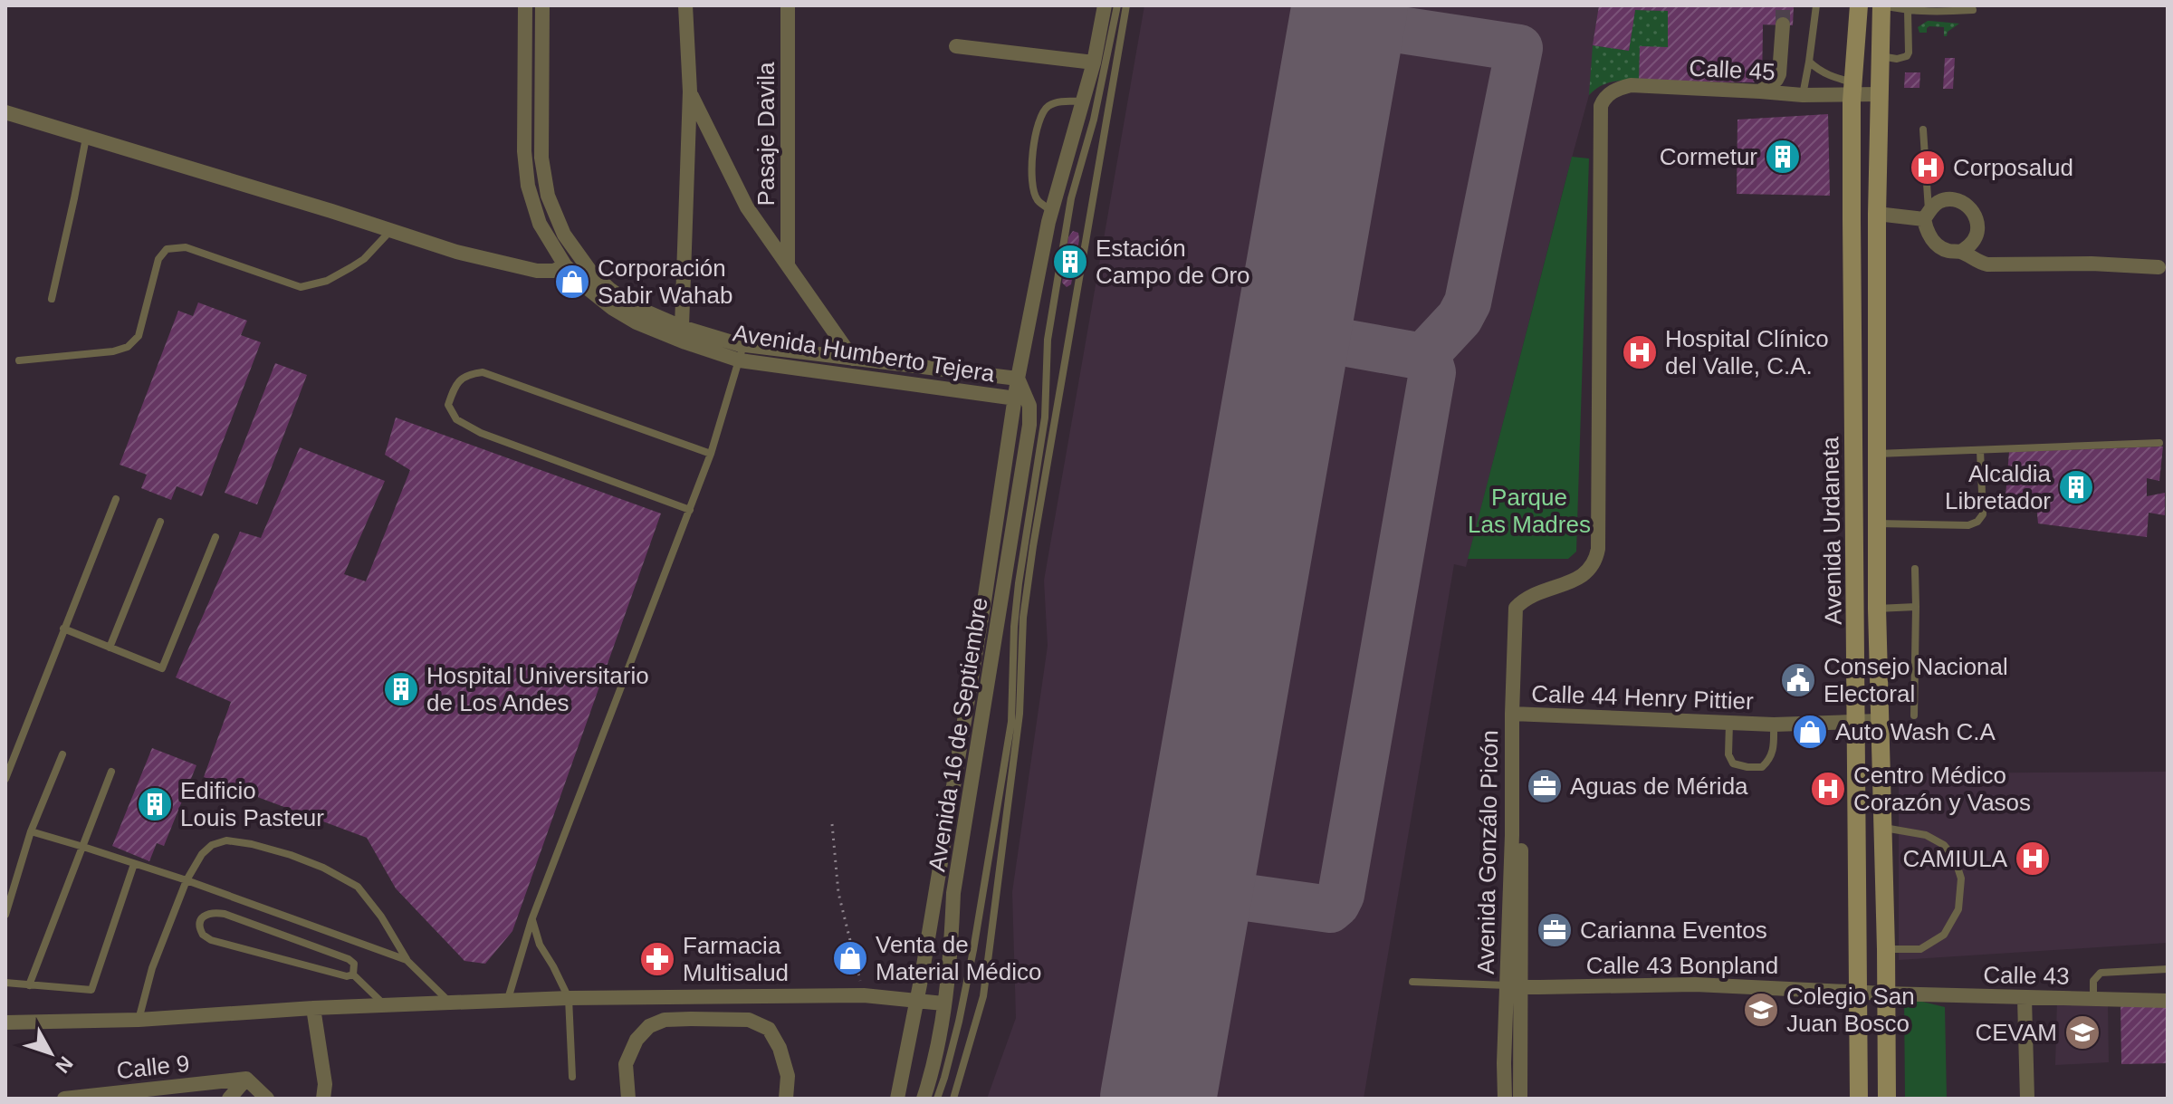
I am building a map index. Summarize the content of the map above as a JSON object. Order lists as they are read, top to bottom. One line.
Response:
{"streets":{"street":["Calle 45","Pasaje Davila","Avenida Humberto Tejera","Avenida Urdaneta","Calle 44 Henry Pittier","Avenida 16 de Septiembre","Avenida Gonzálo Picón","Calle 43 Bonpland","Calle 43","Calle 9"]},"crossings":[["Calle 45","Avenida Urdaneta"],["Calle 45","Avenida Gonzálo Picón"],["Avenida Humberto Tejera","Avenida 16 de Septiembre"],["Avenida Urdaneta","Calle 44 Henry Pittier"],["Avenida Urdaneta","Calle 43 Bonpland"],["Avenida Urdaneta","Calle 43"],["Calle 44 Henry Pittier","Avenida Gonzálo Picón"],["Avenida Gonzálo Picón","Calle 43 Bonpland"],["Calle 43 Bonpland","Calle 43"]],"parks":["Parque Las Madres"],"places":{"building":["Cormetur","Estación Campo de Oro","Alcaldia Libretador","Hospital Universitario de Los Andes","Edificio Louis Pasteur"],"hospital":["Corposalud","Hospital Clínico del Valle, C.A.","Centro Médico Corazón y Vasos","CAMIULA"],"shop":["Corporación Sabir Wahab","Auto Wash C.A","Venta de Material Médico"],"public building":["Consejo Nacional Electoral"],"office":["Aguas de Mérida","Carianna Eventos"],"pharmacy":["Farmacia Multisalud"],"school or university":["Colegio San Juan Bosco","CEVAM"]},"north":"bottom right"}
